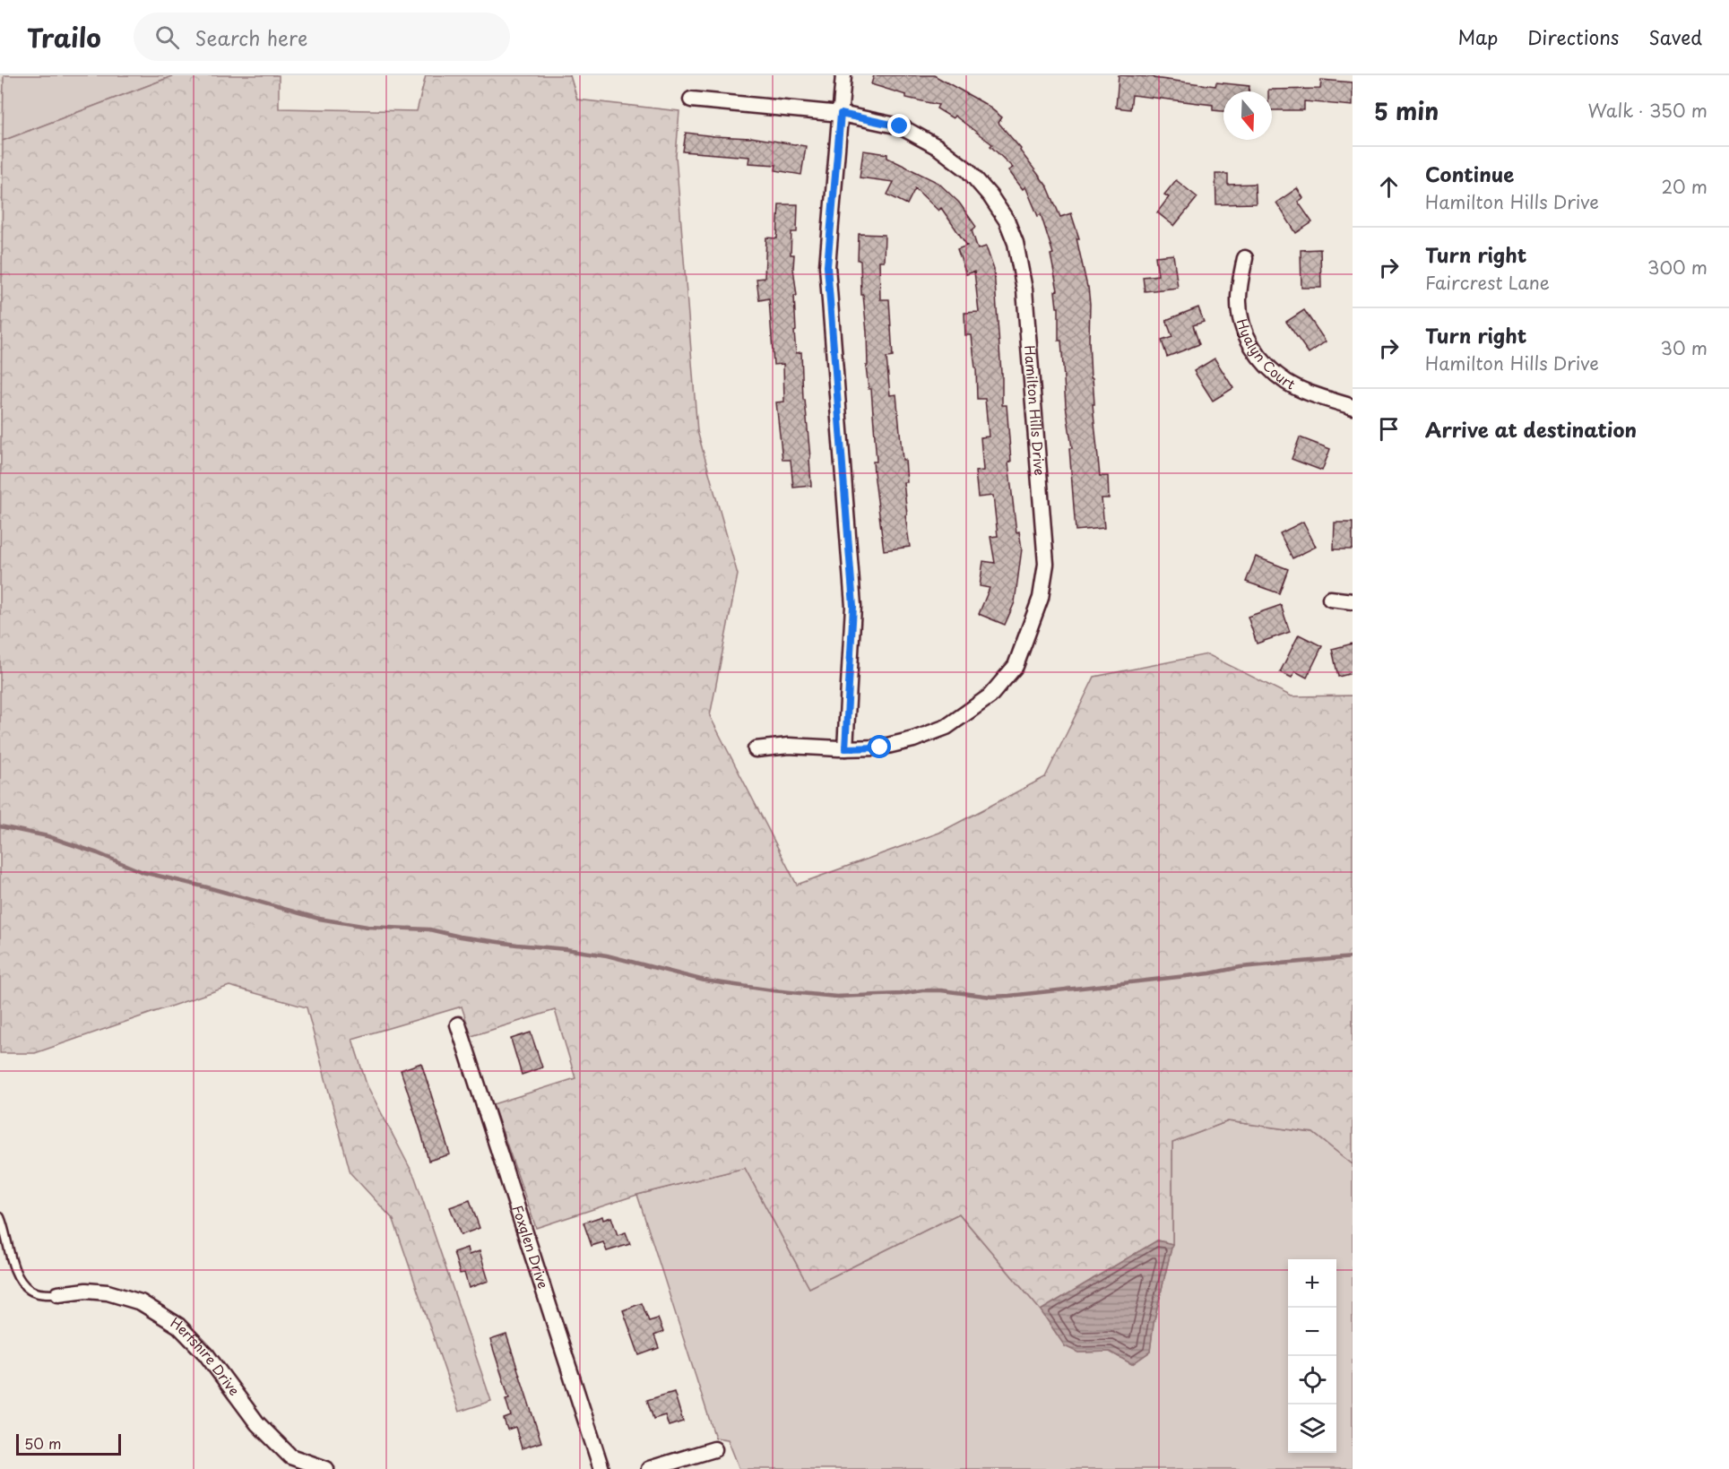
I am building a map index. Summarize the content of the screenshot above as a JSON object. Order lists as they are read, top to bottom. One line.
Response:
{"streets":{"street":["Hyalyn Court","Hamilton Hills Drive","Foxglen Drive","Herfshire Drive"]},"scale_bar":"50 m","north":"bottom","page":{"header":"Trailo","search":"Search here","nav":["Map","Directions","Saved"],"heading":["5 min","Walk · 350 m"],"list":[["Continue","Hamilton Hills Drive","20 m"],["Turn right","Faircrest Lane","300 m"],["Turn right","Hamilton Hills Drive","30 m"],"Arrive at destination"],"map_buttons":["+","−"],"scale":"50 m"}}
